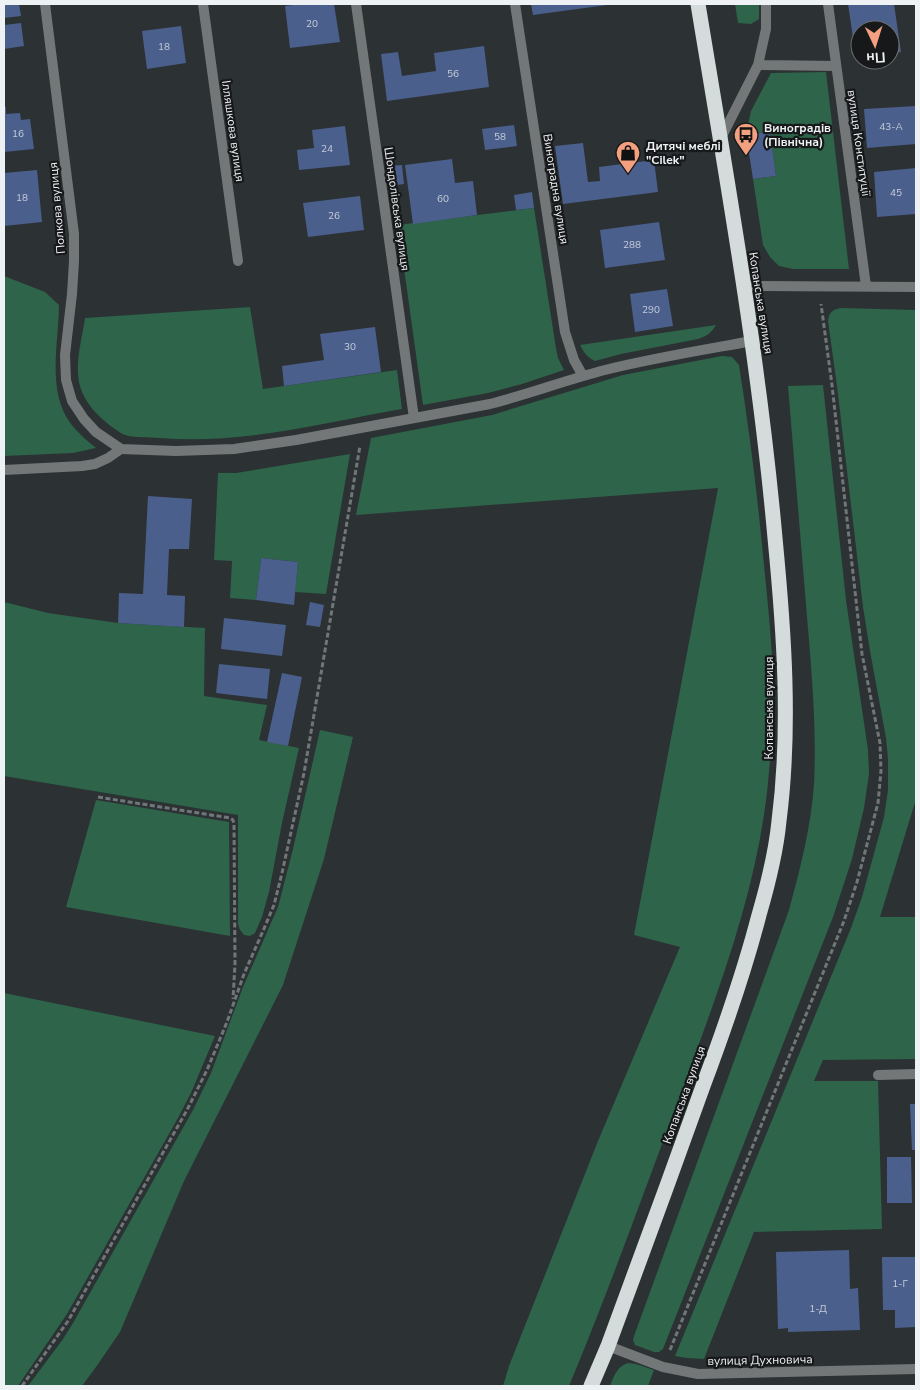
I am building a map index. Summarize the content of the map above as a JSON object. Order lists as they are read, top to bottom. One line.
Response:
{"streets":{"highway":["Копанська вулиця"],"street":["Ілляшкова вулиця","вулиця Конституції","Виноградна вулиця","Полкова вулиця","Шондолівська вулиця","вулиця Духновича"]},"crossings":[["Копанська вулиця","вулиця Духновича"]],"places":{"bus stop":["Виноградів (Північна)"],"shop":["Дитячі меблі \"Cilek\""]},"house_numbers":["20","18","56","43-А","16","58","24","45","18","60","26","288","290","30","1-Г","1-Д"],"north":"bottom"}
